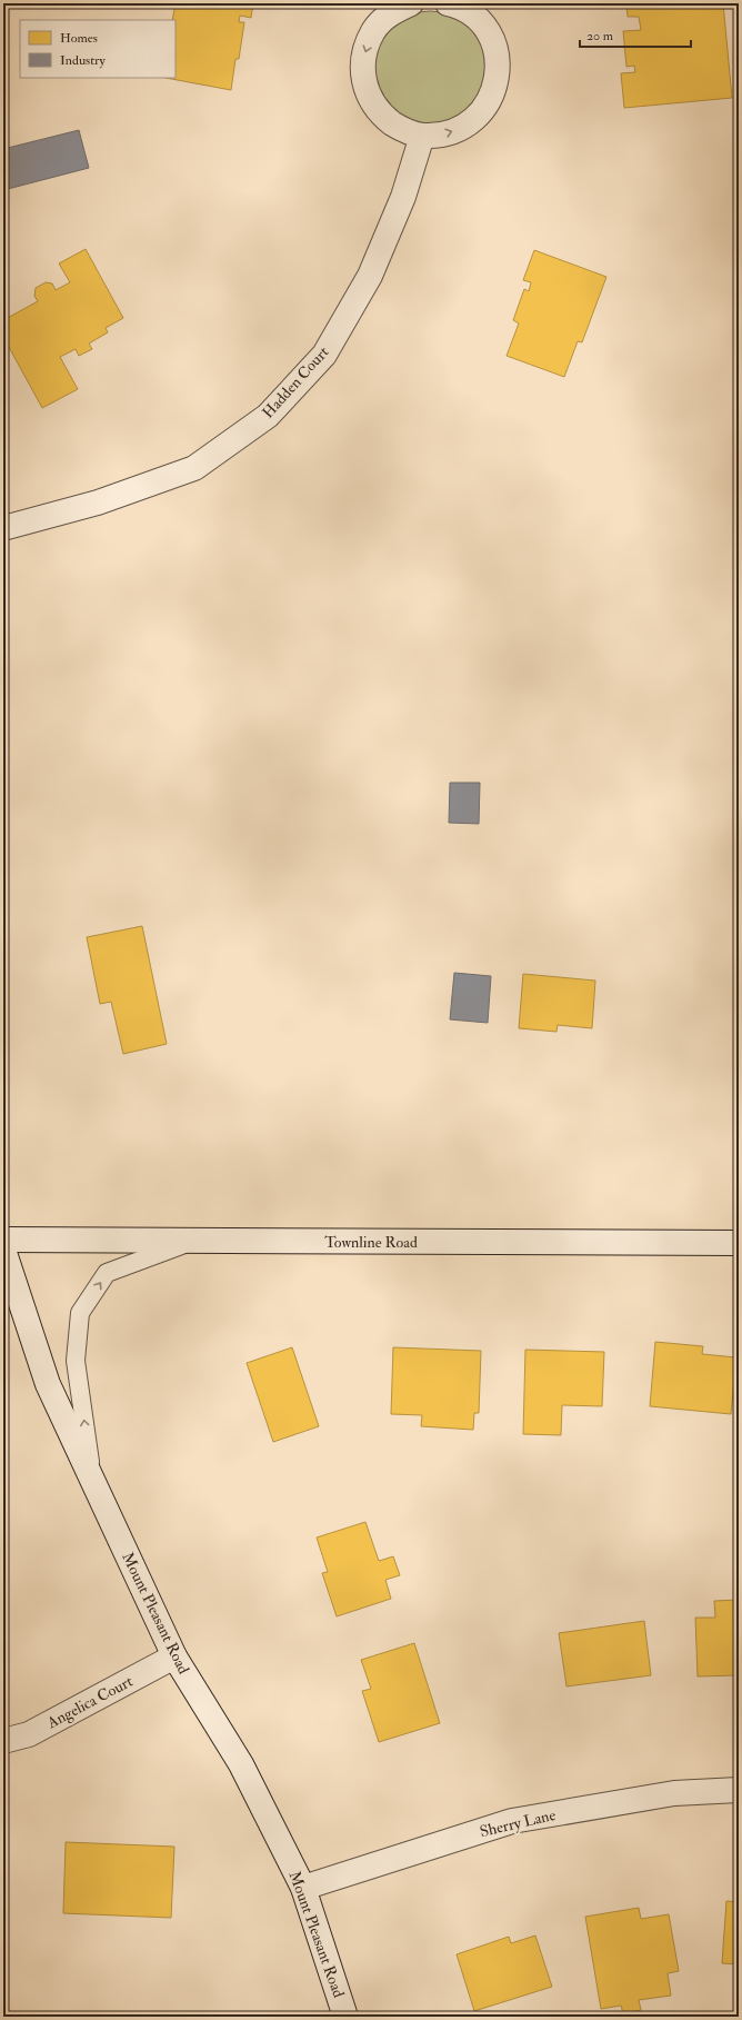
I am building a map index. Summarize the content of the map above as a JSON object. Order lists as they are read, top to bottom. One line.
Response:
{"streets":{"street":["Hadden Court","Townline Road","Mount Pleasant Road","Angelica Court","Sherry Lane"]},"crossings":[["Mount Pleasant Road","Angelica Court"],["Mount Pleasant Road","Sherry Lane"]],"legend":["Homes","Industry"],"scale_bar":"20 m"}
